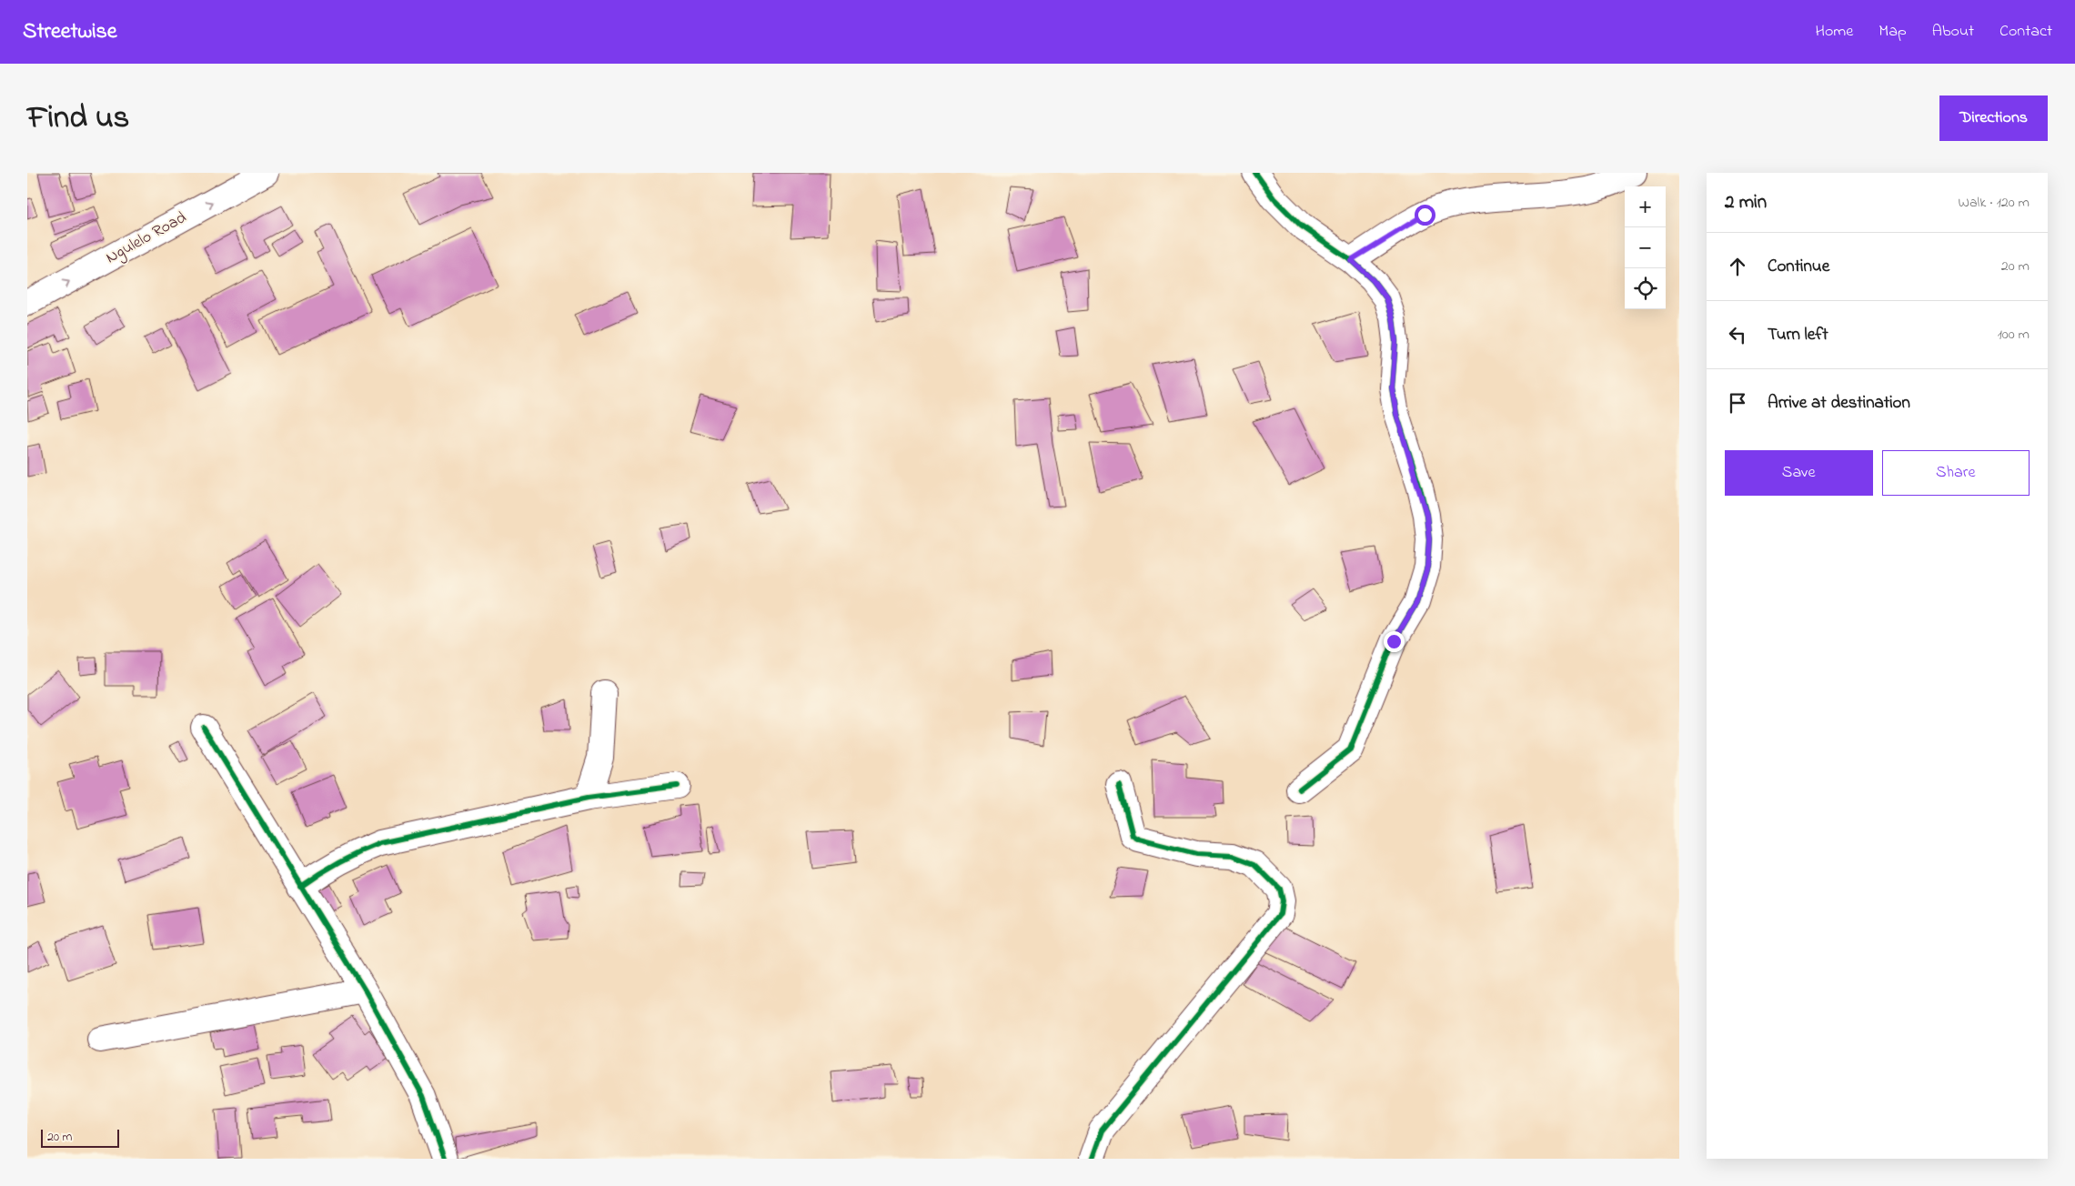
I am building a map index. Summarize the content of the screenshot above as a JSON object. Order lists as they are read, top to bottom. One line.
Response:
{"streets":{"street":["Ngulelo Road"]},"one_way":["Ngulelo Road"],"scale_bar":"20 m","page":{"header":"Streetwise","nav":["Home","Map","About","Contact"],"title":"Find us","buttons":["Directions",["Save","Share"]],"heading":["2 min","Walk · 120 m"],"map_buttons":["+","−"],"list":[["Continue","20 m"],["Turn left","100 m"],"Arrive at destination"],"scale":"20 m"}}
